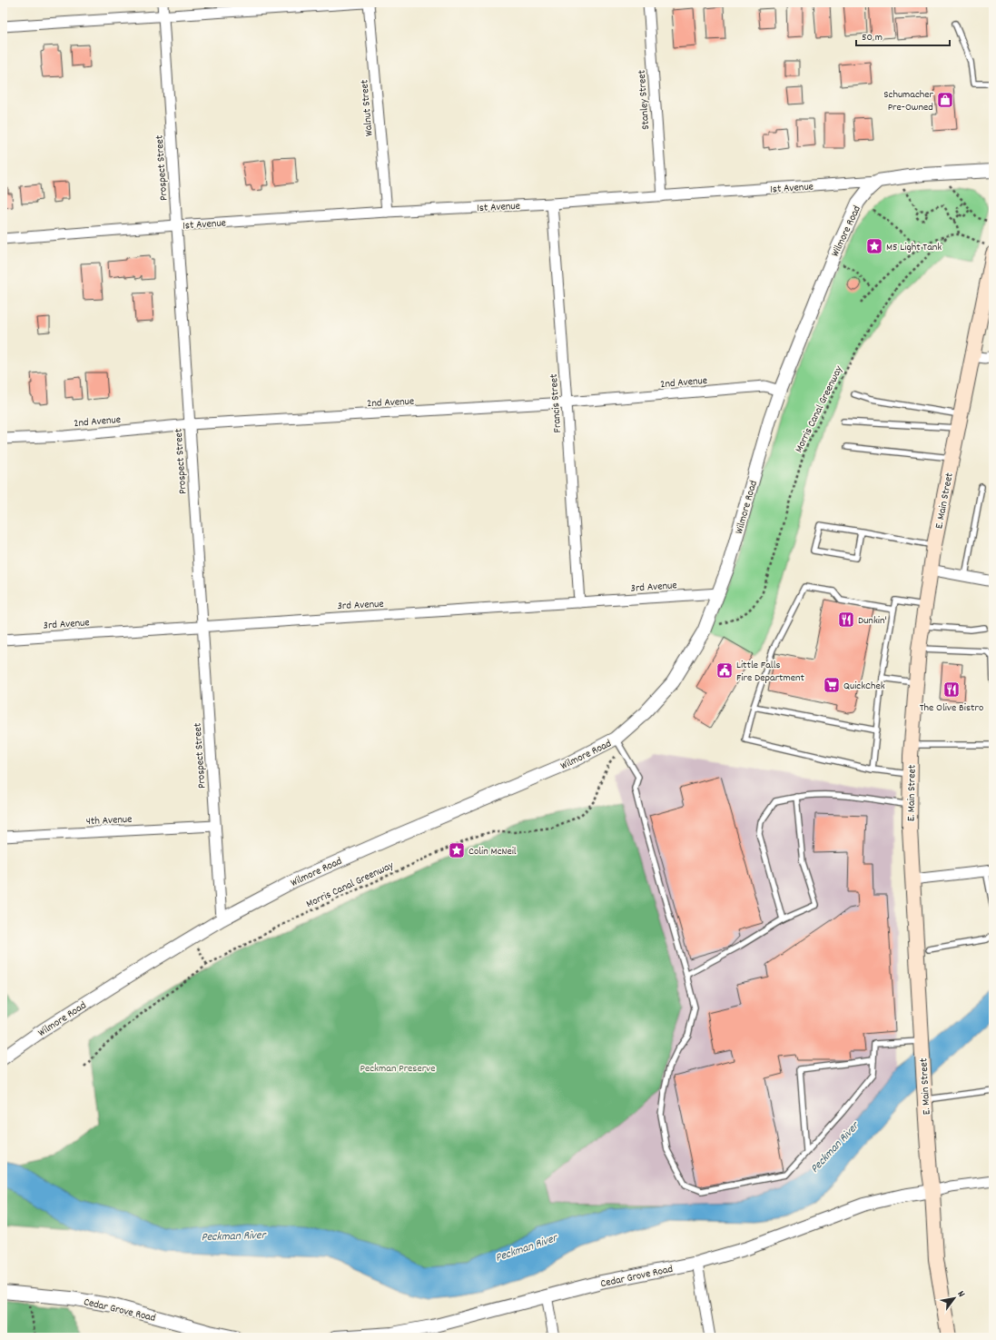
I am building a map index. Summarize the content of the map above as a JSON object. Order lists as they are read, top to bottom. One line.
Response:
{"streets":{"main road":["E. Main Street"],"street":["Stanley Street","Walnut Street","Prospect Street","1st Avenue","Wilmore Road","2nd Avenue","Francis Street","3rd Avenue","4th Avenue","Cedar Grove Road"],"path":["Morris Canal Greenway"]},"crossings":[["Stanley Street","1st Avenue"],["Walnut Street","1st Avenue"],["Prospect Street","1st Avenue"],["Prospect Street","Wilmore Road"],["Prospect Street","2nd Avenue"],["Prospect Street","3rd Avenue"],["Prospect Street","4th Avenue"],["1st Avenue","Wilmore Road"],["1st Avenue","Francis Street"],["Wilmore Road","2nd Avenue"],["Wilmore Road","Morris Canal Greenway"],["Wilmore Road","3rd Avenue"],["2nd Avenue","Francis Street"],["Francis Street","3rd Avenue"],["E. Main Street","Cedar Grove Road"]],"water":["Peckman River"],"parks":["Peckman Preserve"],"places":{"shop":["Schumacher Pre-Owned"],"place":["M5 Light Tank","Colin McNeil"],"restaurant":["Dunkin'","The Olive Bistro"],"public building":["Little Falls Fire Department"],"supermarket":["QuickChek"]},"scale_bar":"50 m","north":"top right"}
